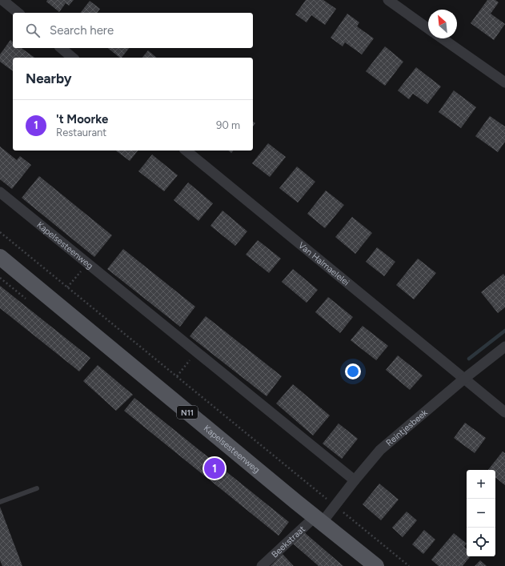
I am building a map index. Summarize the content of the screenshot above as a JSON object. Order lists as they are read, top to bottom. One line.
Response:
{"streets":{"main road":["Kapelsesteenweg","N11"],"street":["Van Halmaelelei","Reintjesbeek","Beekstraat"]},"crossings":[["Kapelsesteenweg","Reintjesbeek"],["Kapelsesteenweg","Beekstraat"],["Van Halmaelelei","Reintjesbeek"],["Reintjesbeek","Beekstraat"]],"north":"top left","page":{"search":"Search here","heading":"Nearby","list":[{"mark":"1","name":"'t Moorke","note":"Restaurant","value":"90 m"}],"pins":"1","map_buttons":["+","−"]}}
